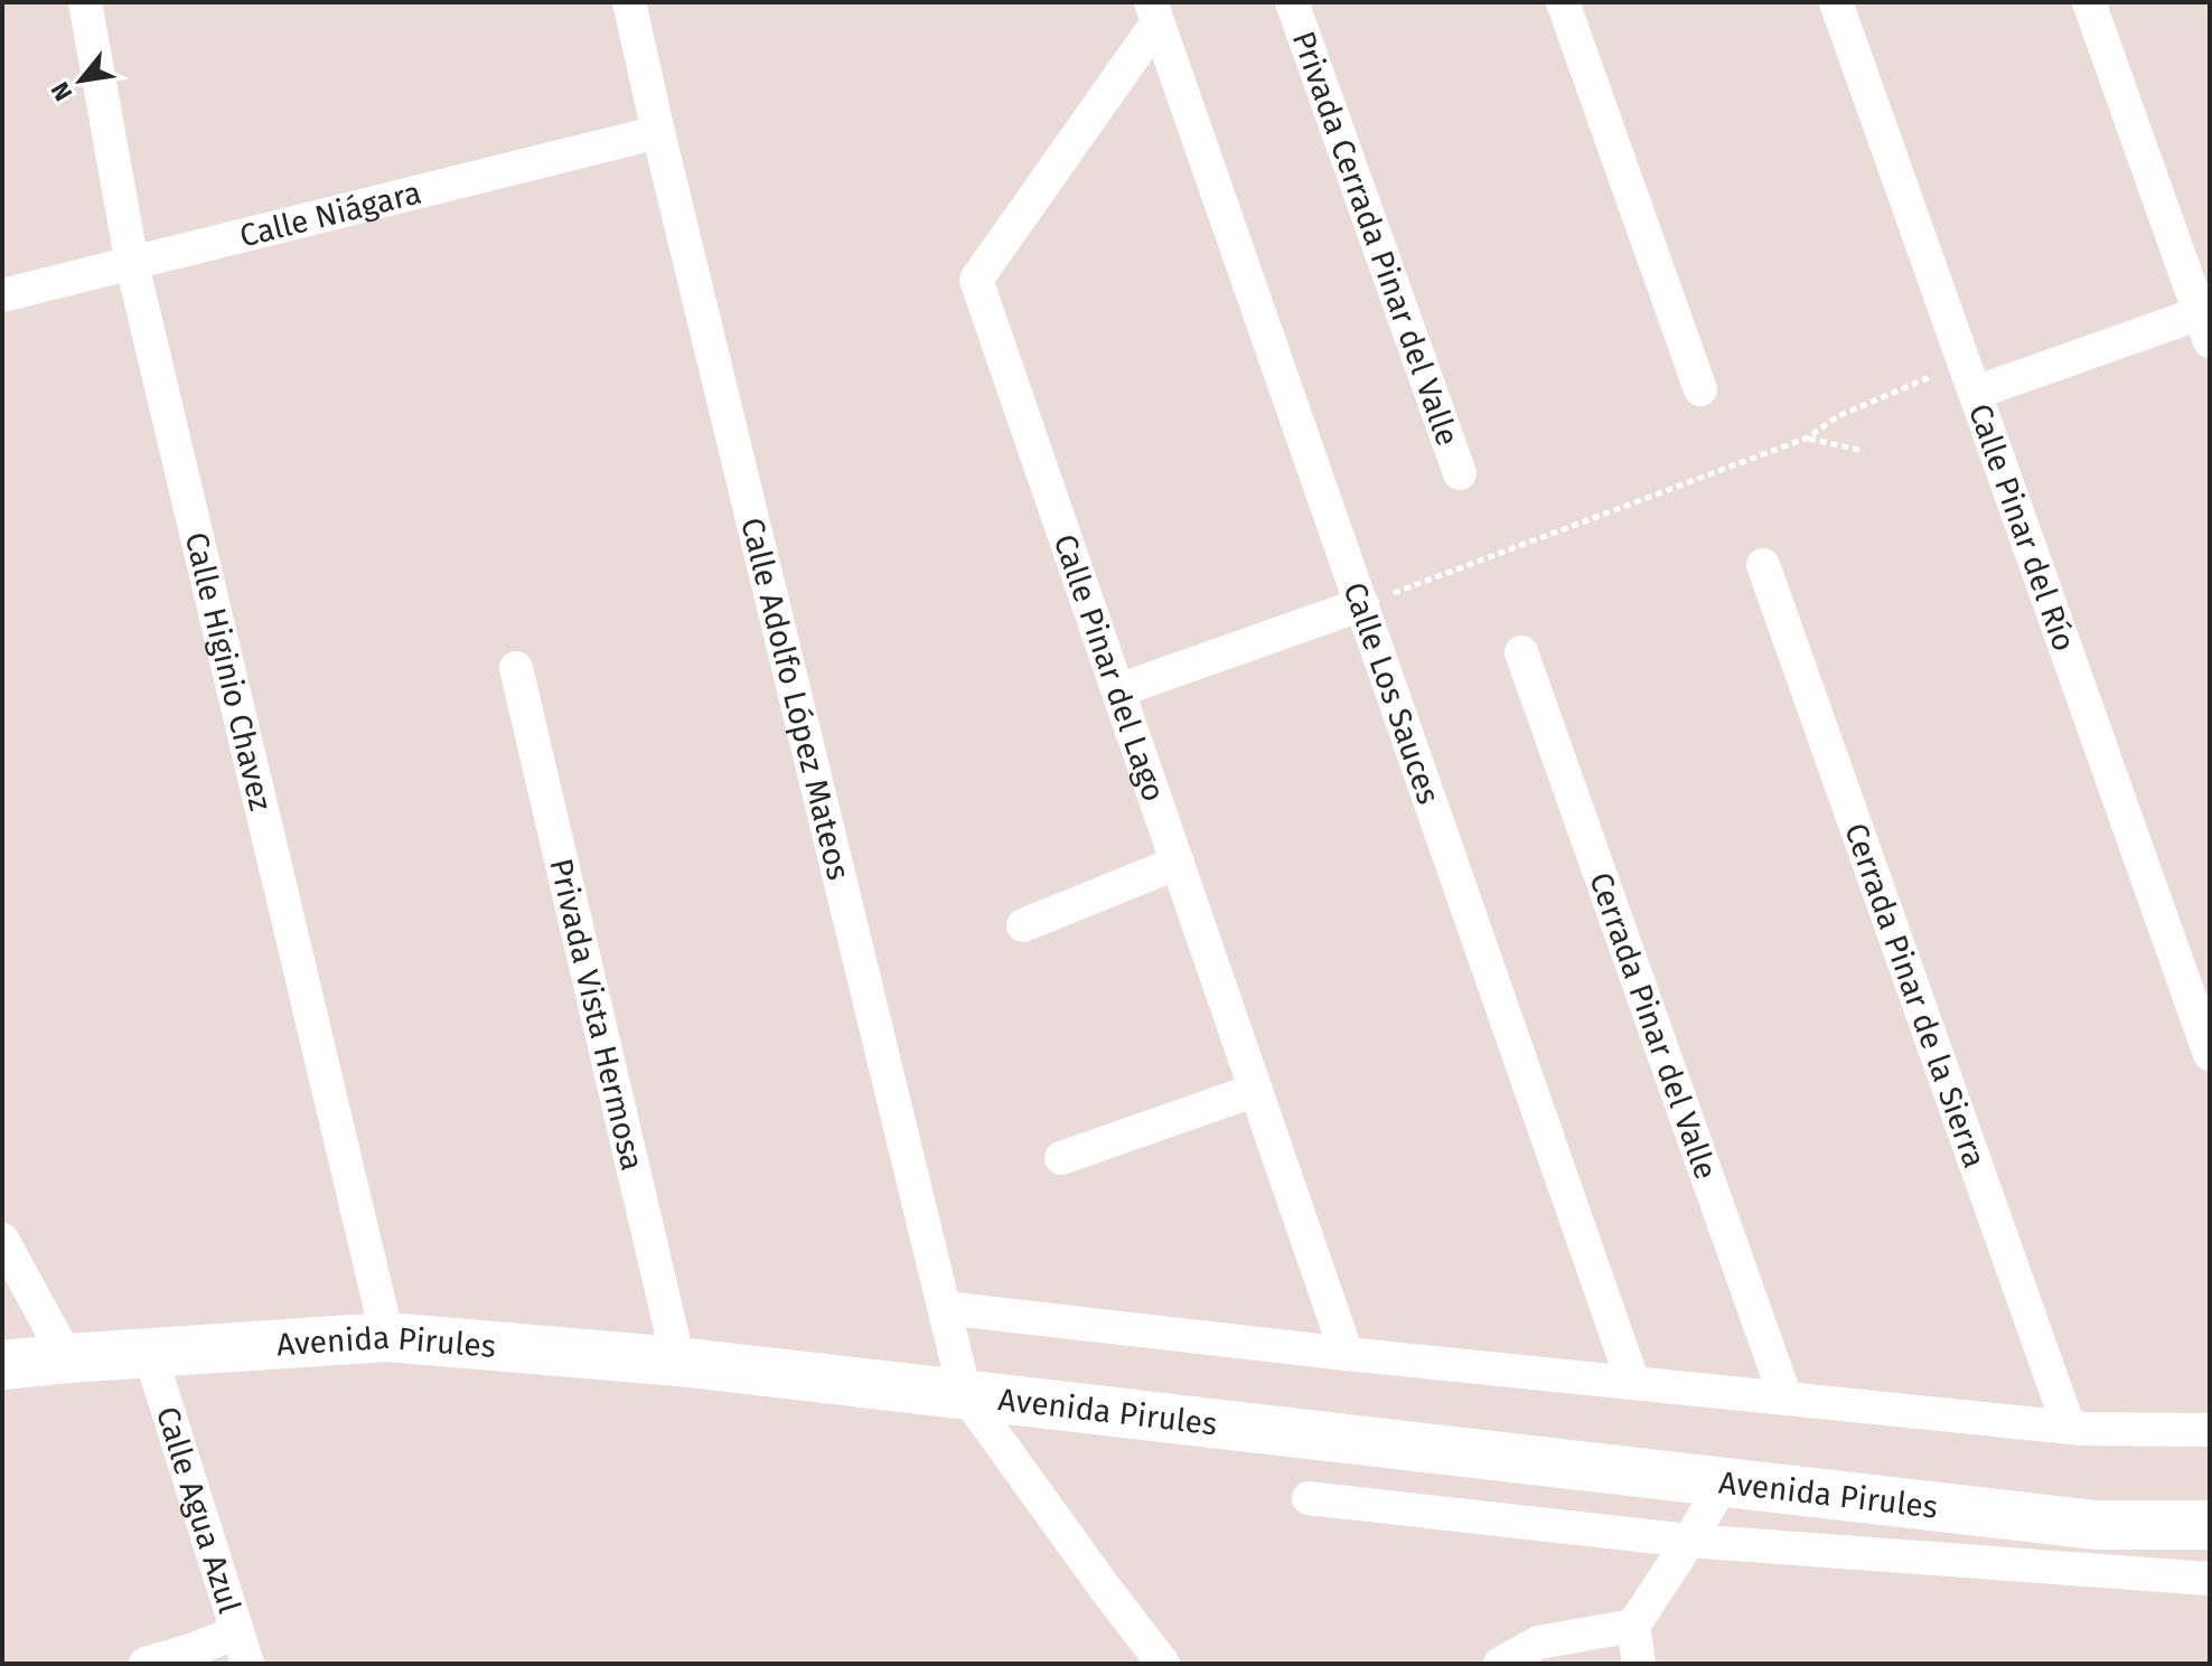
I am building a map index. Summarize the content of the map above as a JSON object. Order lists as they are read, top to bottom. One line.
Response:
{"streets":{"street":["Calle Niágara","Privada Cerrada Pinar del Valle","Calle Pinar del Río","Calle Pinar del Lago","Calle Higinio Chavez","Calle Los Sauces","Calle Adolfo López Mateos","Cerrada Pinar de la Sierra","Privada Vista Hermosa","Cerrada Pinar del Valle","Avenida Pirules","Calle Agua Azul"]},"crossings":[["Calle Niágara","Calle Higinio Chavez"],["Calle Niágara","Calle Adolfo López Mateos"],["Calle Pinar del Lago","Calle Los Sauces"],["Calle Higinio Chavez","Avenida Pirules"],["Calle Adolfo López Mateos","Avenida Pirules"],["Privada Vista Hermosa","Avenida Pirules"],["Avenida Pirules","Calle Agua Azul"]],"north":"bottom left"}
